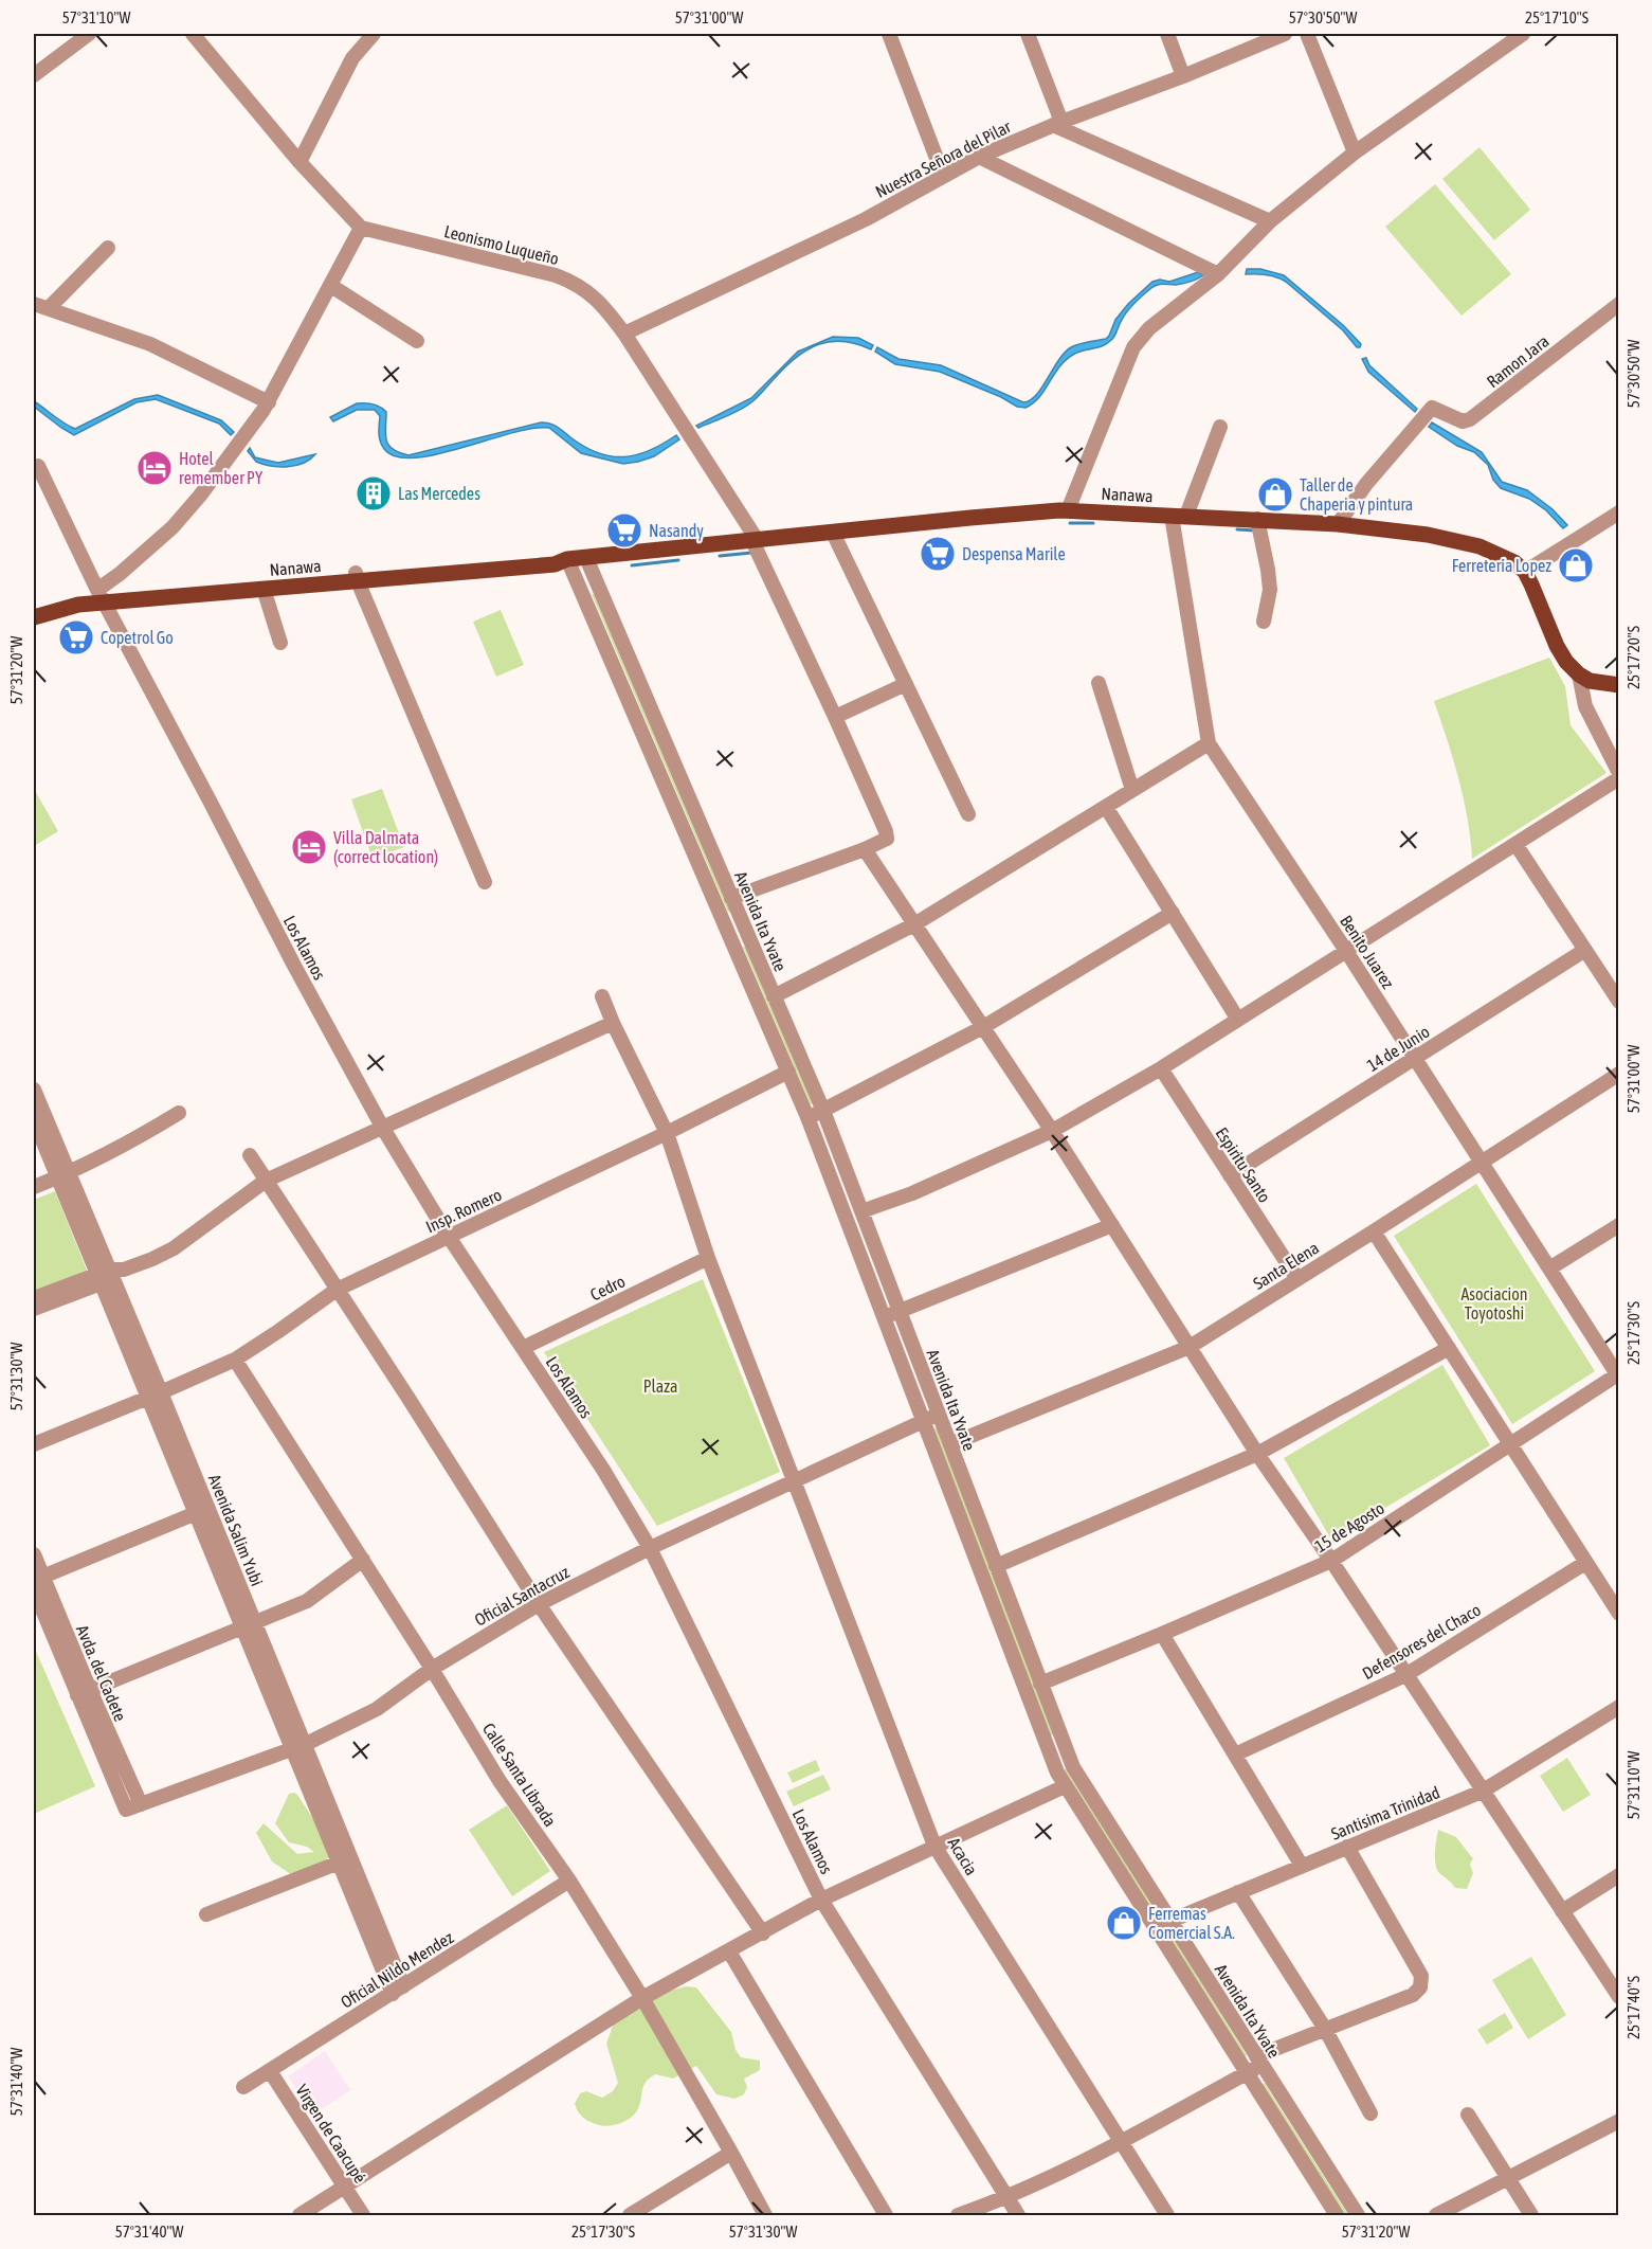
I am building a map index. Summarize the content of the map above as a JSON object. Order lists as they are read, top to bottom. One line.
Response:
{"streets":{"main road":["Nanawa"],"street":["Nuestra Señora del Pilar","Leonismo Luqueño","Ramon Jara","Avenida Ita Yvate","Los Alamos","Benito Juarez","14 de Junio","Espiritu Santo","Insp. Romero","Santa Elena","Cedro","15 de Agosto","Avenida Salim Yubi","Oficial Santacruz","Defensores del Chaco","Avda. del Cadete","Calle Santa Librada","Santisima Trinidad","Acacia","Oficial Nildo Mendez","Virgen de Caacupé"]},"crossings":[["Nuestra Señora del Pilar","Leonismo Luqueño"],["Leonismo Luqueño","Nanawa"],["Ramon Jara","Nanawa"],["Nanawa","Avenida Ita Yvate"],["Nanawa","Los Alamos"],["Nanawa","Benito Juarez"],["Avenida Ita Yvate","Insp. Romero"],["Avenida Ita Yvate","Santa Elena"],["Avenida Ita Yvate","15 de Agosto"],["Avenida Ita Yvate","Oficial Santacruz"],["Avenida Ita Yvate","Santisima Trinidad"],["Los Alamos","Insp. Romero"],["Los Alamos","Cedro"],["Los Alamos","Oficial Santacruz"],["Benito Juarez","14 de Junio"],["Benito Juarez","Santa Elena"],["Benito Juarez","15 de Agosto"],["14 de Junio","Espiritu Santo"],["Espiritu Santo","Santa Elena"],["Insp. Romero","Avenida Salim Yubi"],["Insp. Romero","Calle Santa Librada"],["Insp. Romero","Acacia"],["Cedro","Acacia"],["Avenida Salim Yubi","Oficial Santacruz"],["Avenida Salim Yubi","Oficial Nildo Mendez"],["Oficial Santacruz","Avda. del Cadete"],["Oficial Santacruz","Calle Santa Librada"],["Oficial Santacruz","Acacia"],["Calle Santa Librada","Oficial Nildo Mendez"],["Oficial Nildo Mendez","Virgen de Caacupé"]],"parks":["Asociacion Toyotoshi","Plaza"],"places":{"hotel":["Hotel remember PY","Villa Dalmata (correct location)"],"building":["Las Mercedes"],"shop":["Taller de Chaperia y pintura","Ferretería Lopez","Ferremas Comercial S.A."],"supermarket":["Nasandy","Despensa Marile","Copetrol Go"]},"coordinates":["57°31'10\"W","57°31'00\"W","57°30'50\"W","25°17'10\"S","25°17'20\"S","57°31'20\"W","25°17'30\"S","57°31'30\"W","25°17'40\"S","57°31'40\"W"]}
